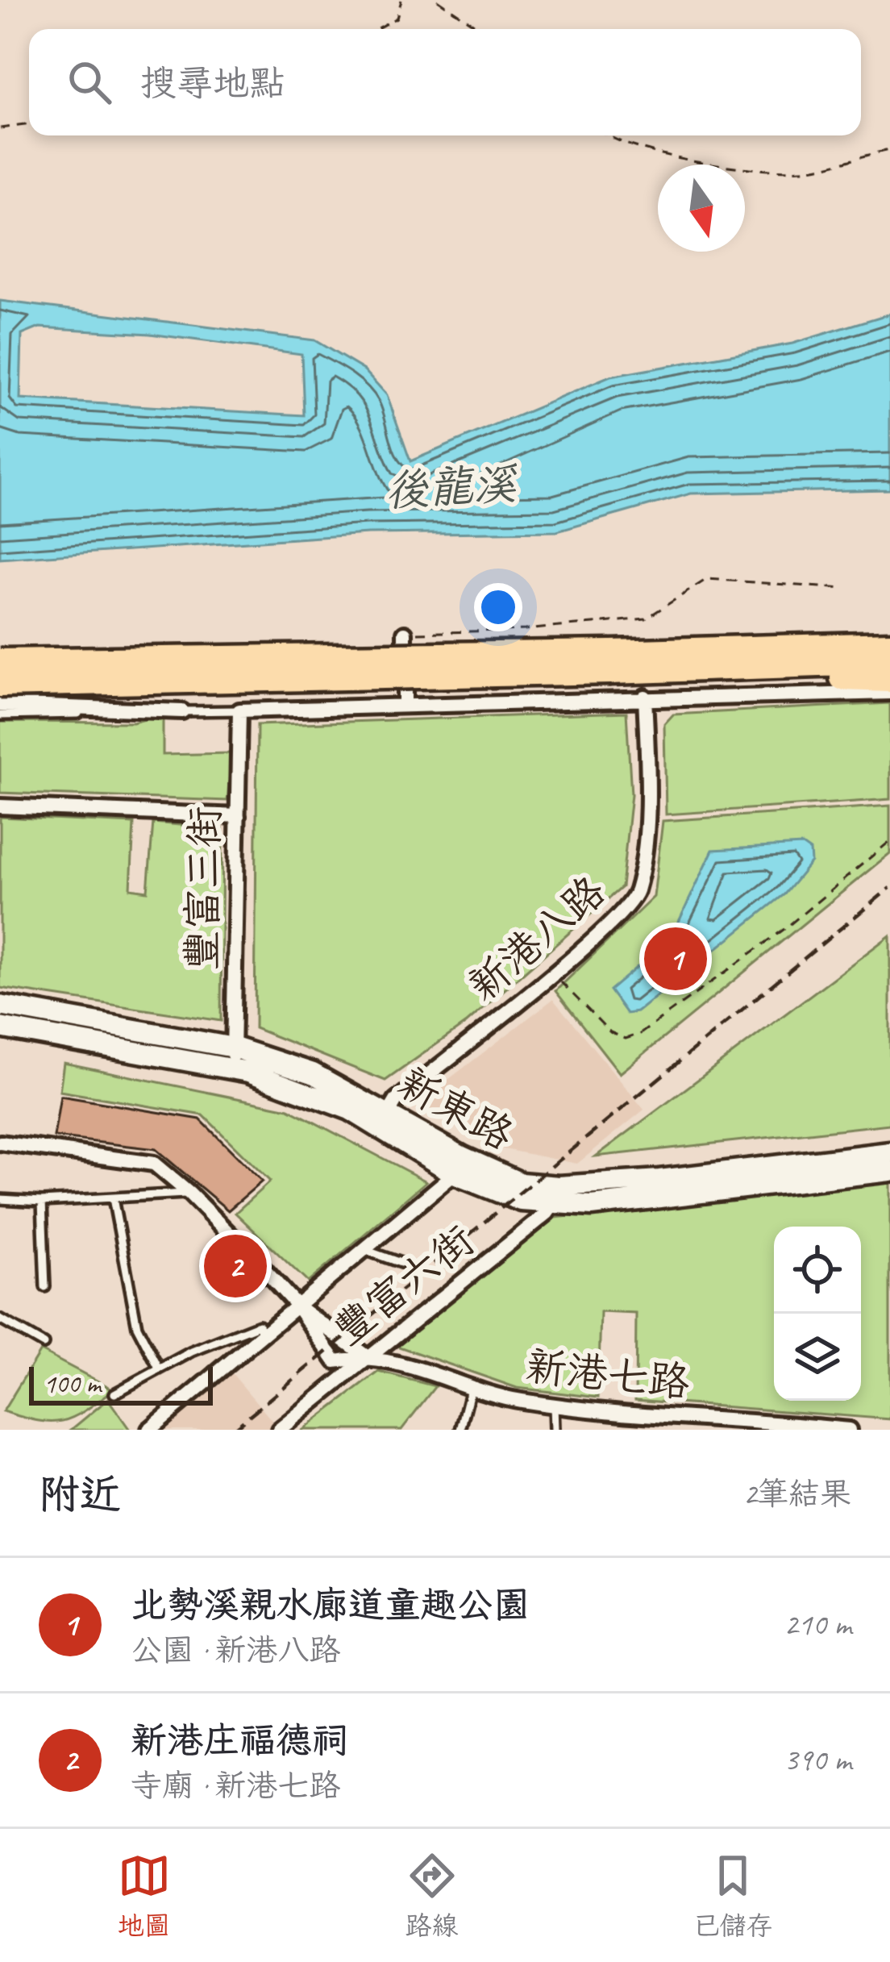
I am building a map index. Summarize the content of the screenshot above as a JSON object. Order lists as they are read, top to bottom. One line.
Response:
{"streets":{"main road":["新東路"],"street":["豐富三街","新港八路","豐富六街","新港七路"]},"crossings":[["豐富三街","新東路"],["新港八路","新東路"],["新東路","豐富六街"],["豐富六街","新港七路"]],"water":["後龍溪"],"scale_bar":"100 m","north":"bottom","page":{"search":"搜尋地點","pins":["1","2"],"scale":"100 m","heading":["附近","2筆結果"],"list":[{"mark":"1","name":"北勢溪親水廊道童趣公園","note":"公園 · 新港八路","value":"210 m"},{"mark":"2","name":"新港庄福德祠","note":"寺廟 · 新港七路","value":"390 m"}],"nav":["地圖","路線","已儲存"]}}
